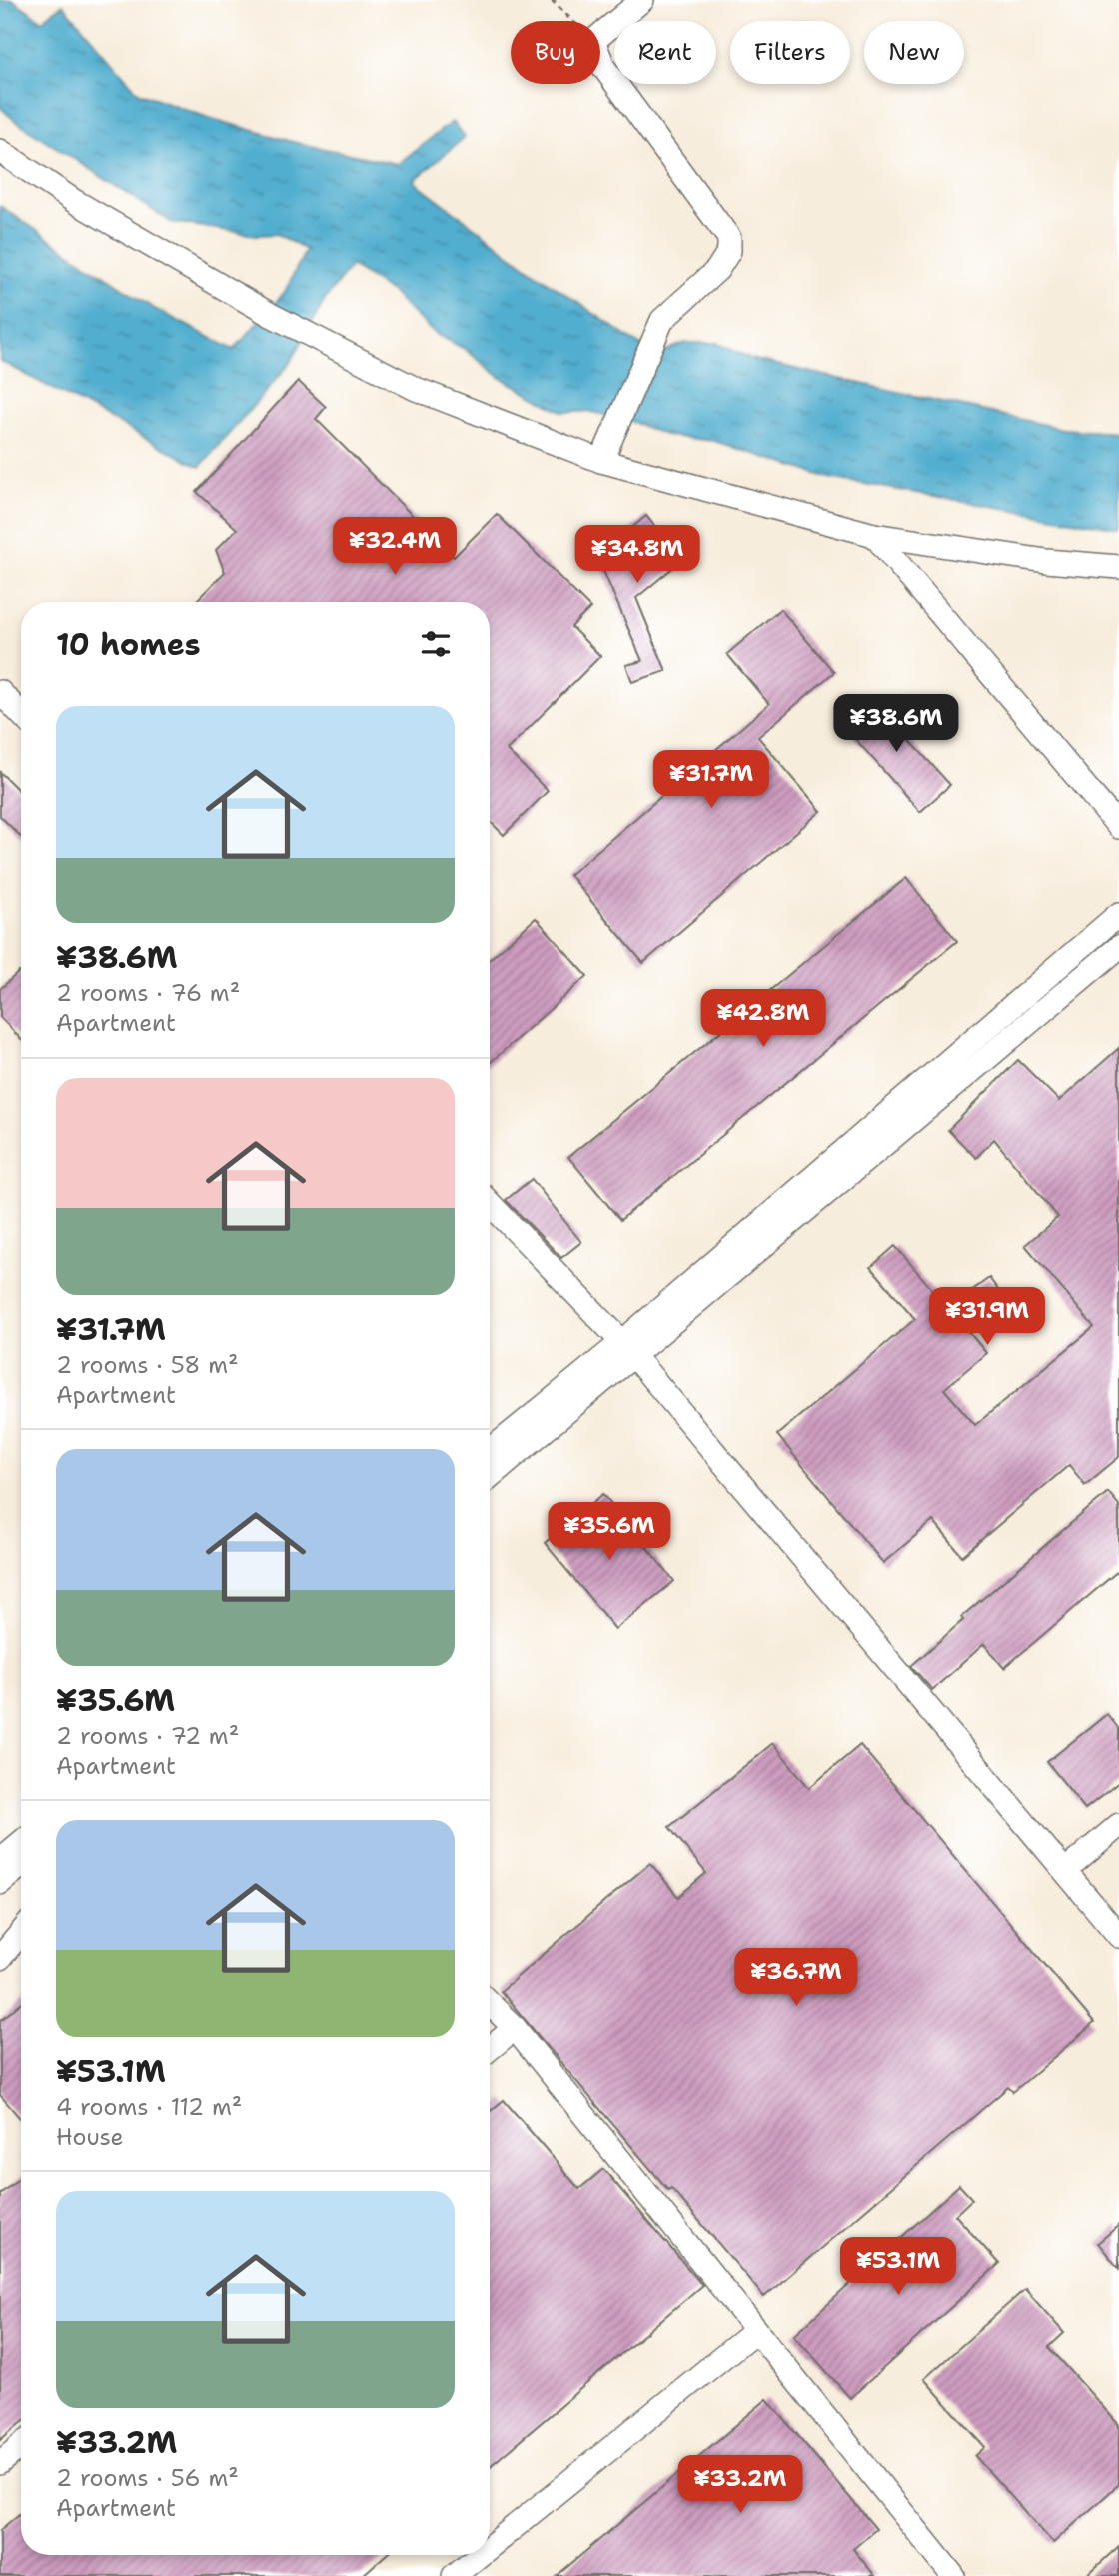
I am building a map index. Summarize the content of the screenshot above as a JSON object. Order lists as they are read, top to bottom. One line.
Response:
{"page":{"chip":["Buy","Rent","Filters","New"],"price":["¥32.4M","¥34.8M","¥38.6M","¥31.7M","¥42.8M","¥31.9M","¥35.6M","¥36.7M","¥53.1M","¥33.2M"],"heading":"10 homes","list":[{"name":"¥38.6M","note":"2 rooms · 76 m² · Apartment"},{"name":"¥31.7M","note":"2 rooms · 58 m² · Apartment"},{"name":"¥35.6M","note":"2 rooms · 72 m² · Apartment"},{"name":"¥53.1M","note":"4 rooms · 112 m² · House"},{"name":"¥33.2M","note":"2 rooms · 56 m² · Apartment"}]}}
